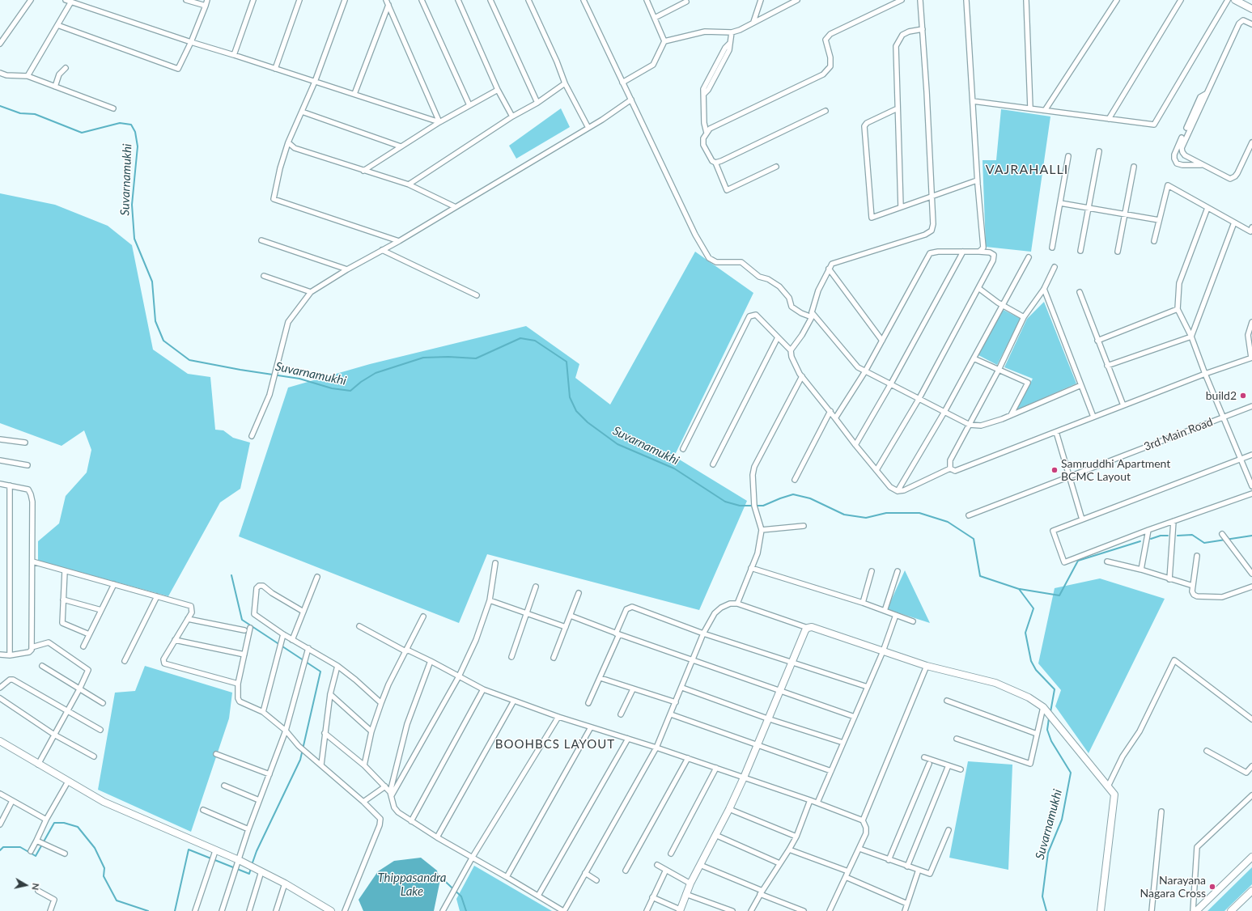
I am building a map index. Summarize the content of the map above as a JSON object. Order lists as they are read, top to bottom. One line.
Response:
{"streets":{"street":["3rd Main Road"]},"districts":["VAJRAHALLI","BOOHBCS LAYOUT"],"water":["Suvarnamukhi","Thippasandra Lake"],"places":["build2","Samruddhi Apartment BCMC Layout","Narayana Nagara Cross"],"north":"right"}
